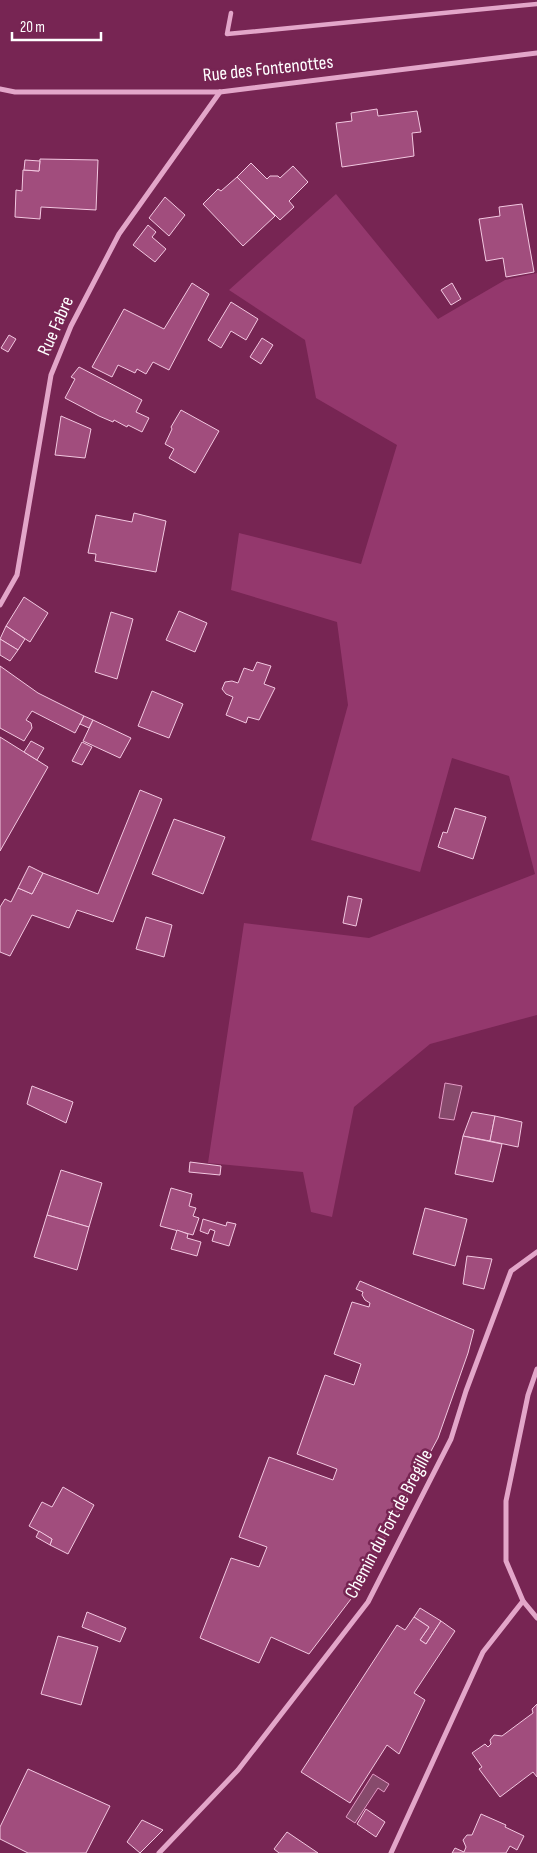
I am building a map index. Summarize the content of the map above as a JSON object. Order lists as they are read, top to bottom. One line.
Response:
{"streets":{"street":["Rue des Fontenottes","Rue Fabre","Chemin du Fort de Bregille"]},"crossings":[["Rue des Fontenottes","Rue Fabre"]],"scale_bar":"20 m"}
